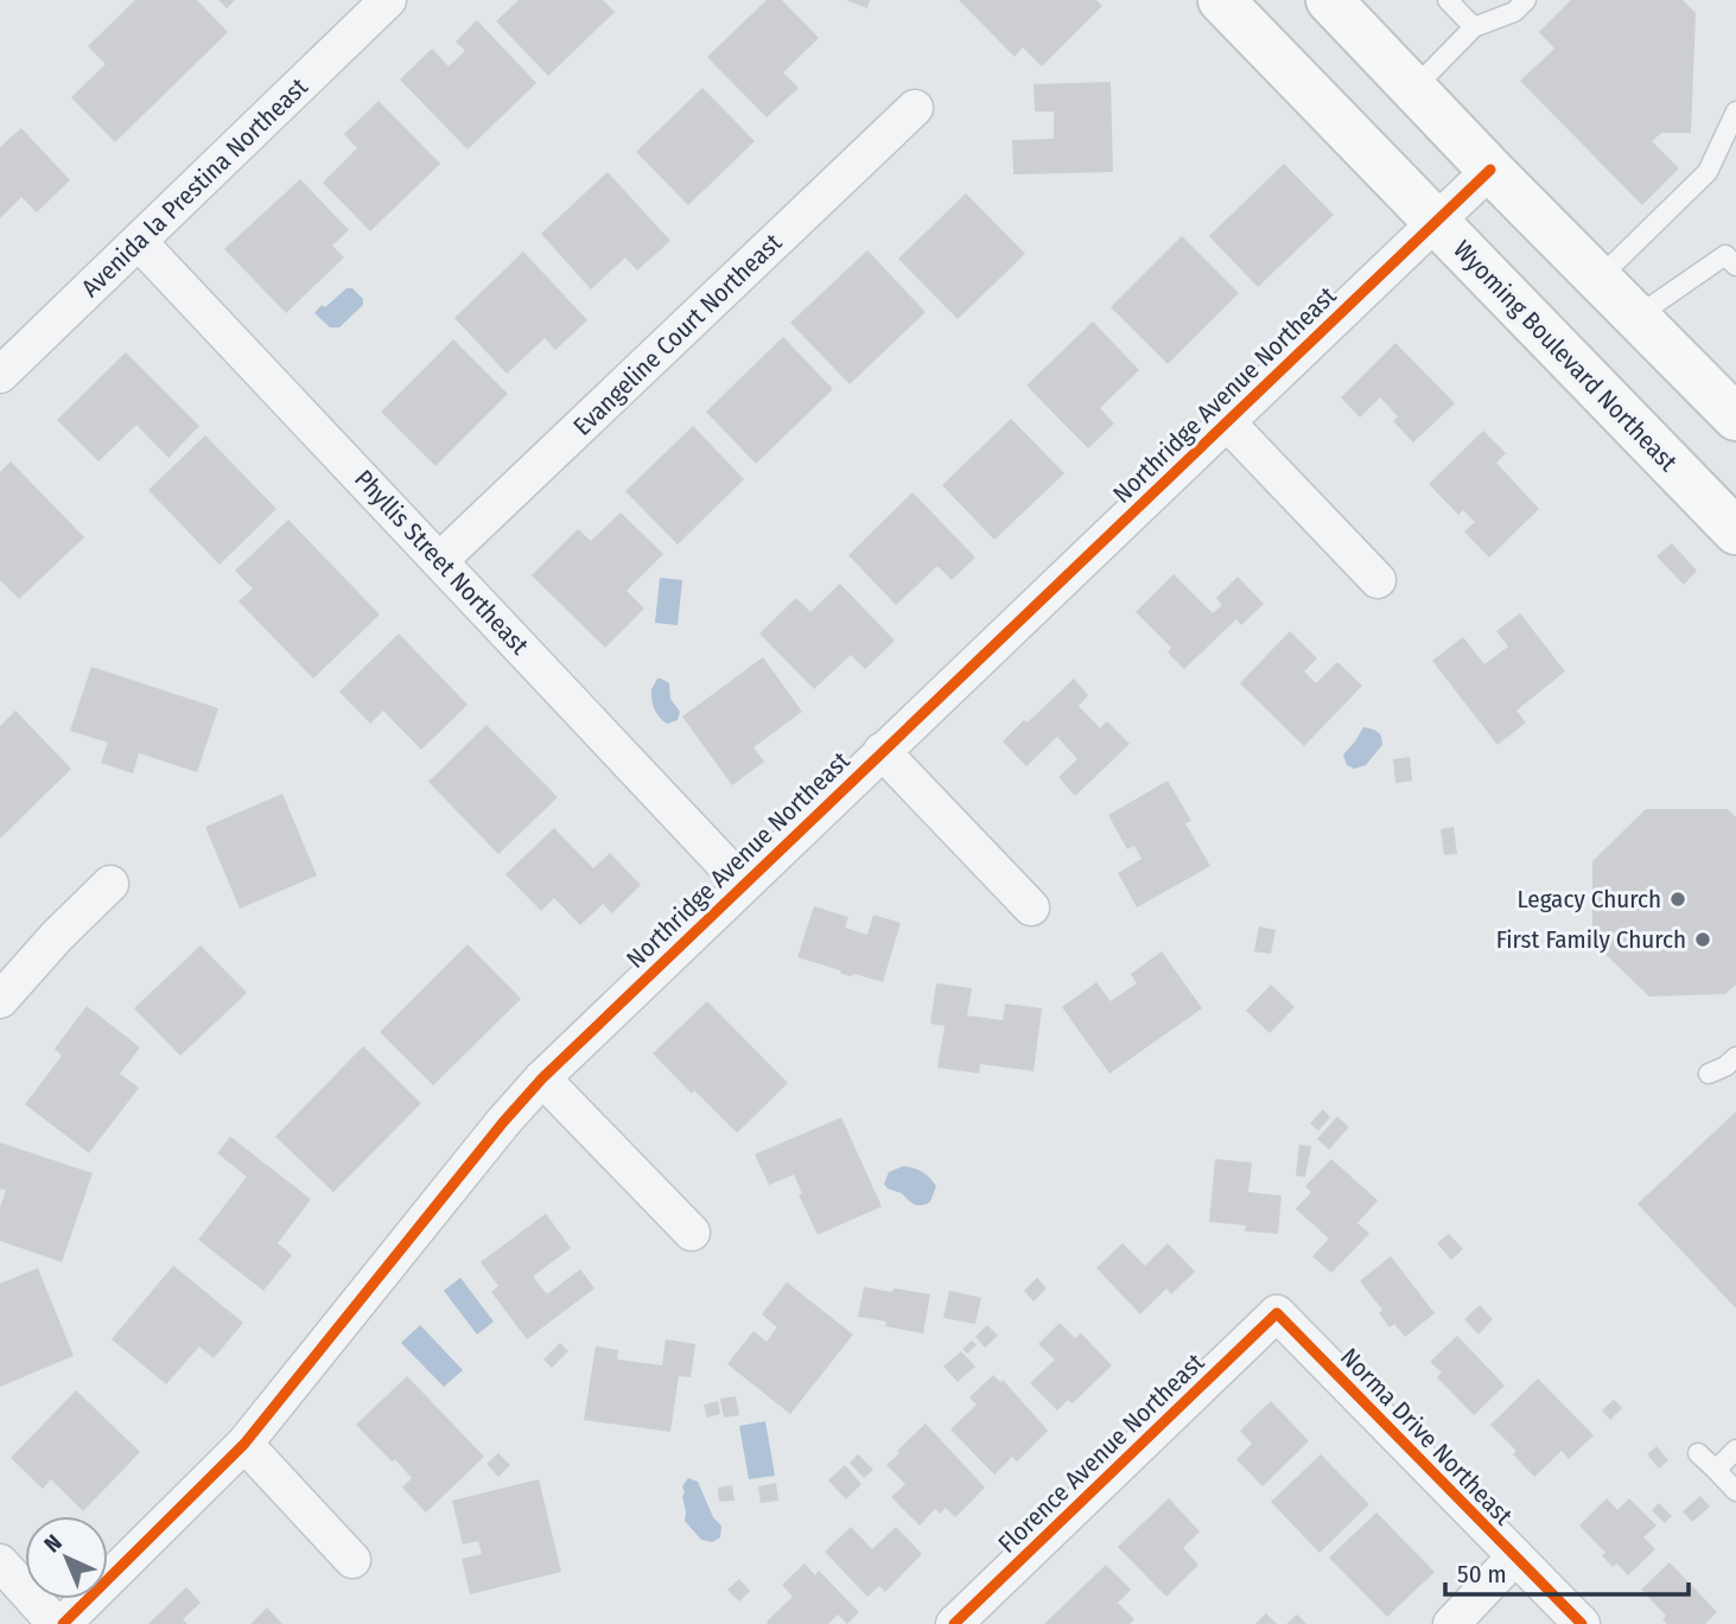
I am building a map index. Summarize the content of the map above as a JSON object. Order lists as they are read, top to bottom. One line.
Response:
{"streets":{"main road":["Wyoming Boulevard Northeast"],"street":["Avenida la Prestina Northeast","Evangeline Court Northeast","Northridge Avenue Northeast","Phyllis Street Northeast","Norma Drive Northeast","Florence Avenue Northeast"]},"crossings":[["Avenida la Prestina Northeast","Phyllis Street Northeast"],["Evangeline Court Northeast","Phyllis Street Northeast"],["Wyoming Boulevard Northeast","Northridge Avenue Northeast"],["Northridge Avenue Northeast","Phyllis Street Northeast"],["Norma Drive Northeast","Florence Avenue Northeast"]],"places":["Legacy Church","First Family Church"],"scale_bar":"50 m","north":"top left"}
